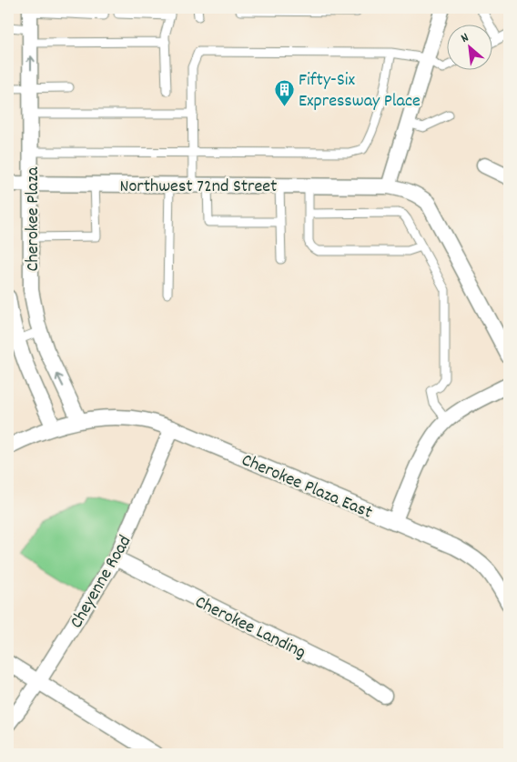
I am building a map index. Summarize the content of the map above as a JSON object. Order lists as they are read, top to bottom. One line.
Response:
{"streets":{"street":["Northwest 72nd Street","Cherokee Plaza","Cherokee Plaza East","Cheyenne Road","Cherokee Landing"]},"crossings":[["Northwest 72nd Street","Cherokee Plaza"],["Cherokee Plaza","Cherokee Plaza East"],["Cherokee Plaza East","Cheyenne Road"],["Cheyenne Road","Cherokee Landing"]],"places":{"building":["Fifty-Six Expressway Place"]},"north":"top left"}
